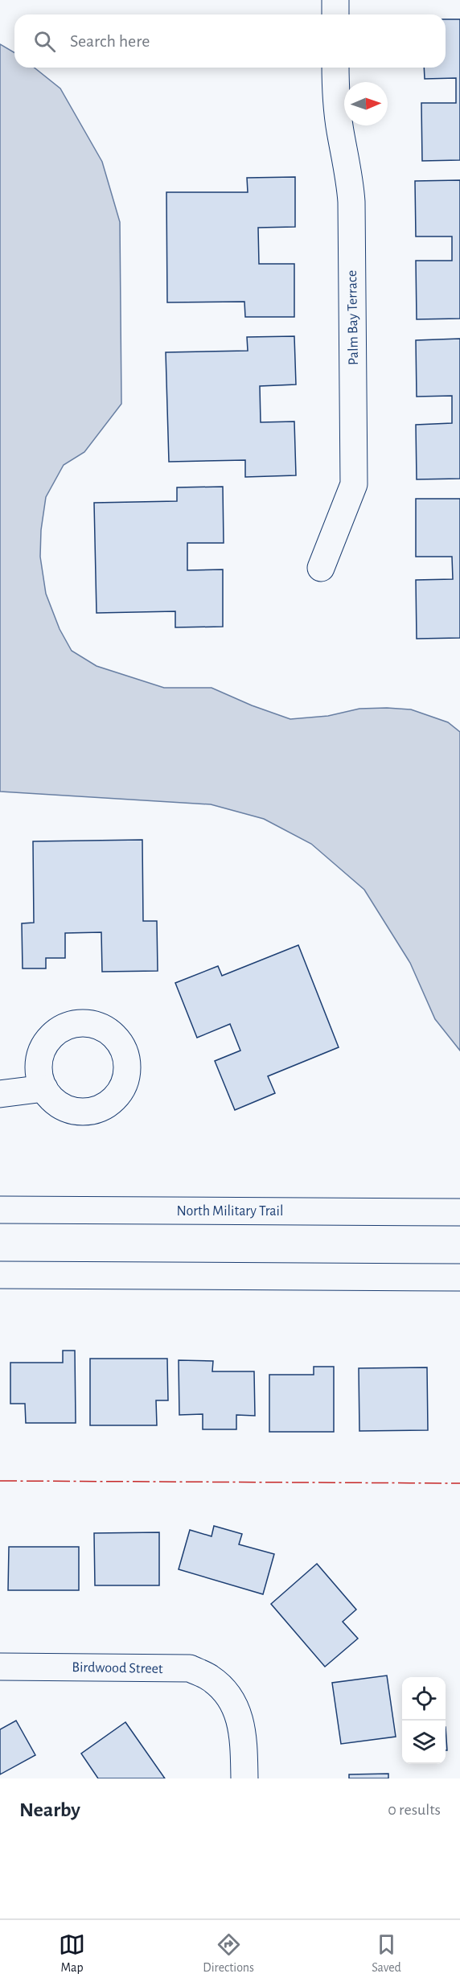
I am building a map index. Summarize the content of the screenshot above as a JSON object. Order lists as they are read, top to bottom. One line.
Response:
{"streets":{"main road":["Palm Bay Terrace","North Military Trail","Birdwood Street"]},"north":"right","page":{"search":"Search here","heading":["Nearby","0 results"],"nav":["Map","Directions","Saved"]}}
